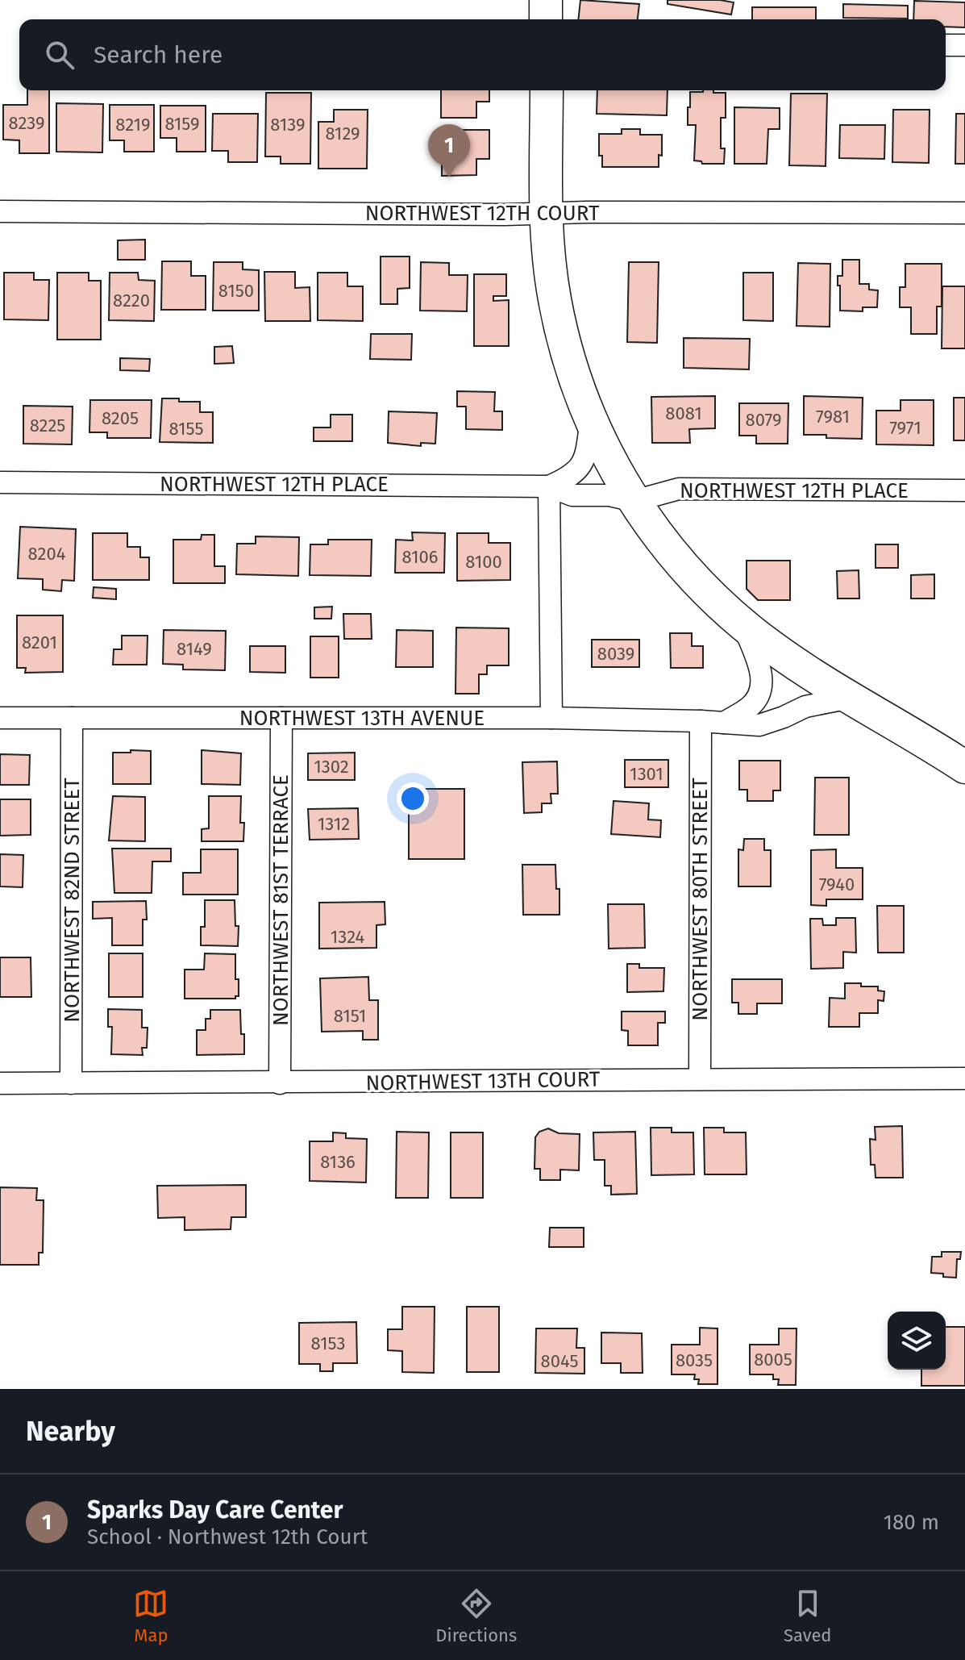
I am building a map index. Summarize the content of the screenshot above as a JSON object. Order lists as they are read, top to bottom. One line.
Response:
{"streets":{"street":["NORTHWEST 12TH COURT","NORTHWEST 12TH PLACE","NORTHWEST 13TH AVENUE","NORTHWEST 80TH STREET","NORTHWEST 82ND STREET","NORTHWEST 81ST TERRACE","NORTHWEST 13TH COURT"]},"crossings":[["NORTHWEST 13TH AVENUE","NORTHWEST 80TH STREET"],["NORTHWEST 13TH AVENUE","NORTHWEST 82ND STREET"],["NORTHWEST 13TH AVENUE","NORTHWEST 81ST TERRACE"],["NORTHWEST 80TH STREET","NORTHWEST 13TH COURT"],["NORTHWEST 82ND STREET","NORTHWEST 13TH COURT"],["NORTHWEST 81ST TERRACE","NORTHWEST 13TH COURT"]],"house_numbers":["8239","8159","8219","8139","8129","8150","8220","8081","7981","8205","8079","8225","7971","8155","8204","8106","8100","8201","8149","8039","1302","1301","1312","7940","1324","8151","8136","8153","8005","8035","8045"],"page":{"search":"Search here","pins":"1","heading":"Nearby","list":[{"mark":"1","name":"Sparks Day Care Center","note":"School · Northwest 12th Court","value":"180 m"}],"nav":["Map","Directions","Saved"]}}
